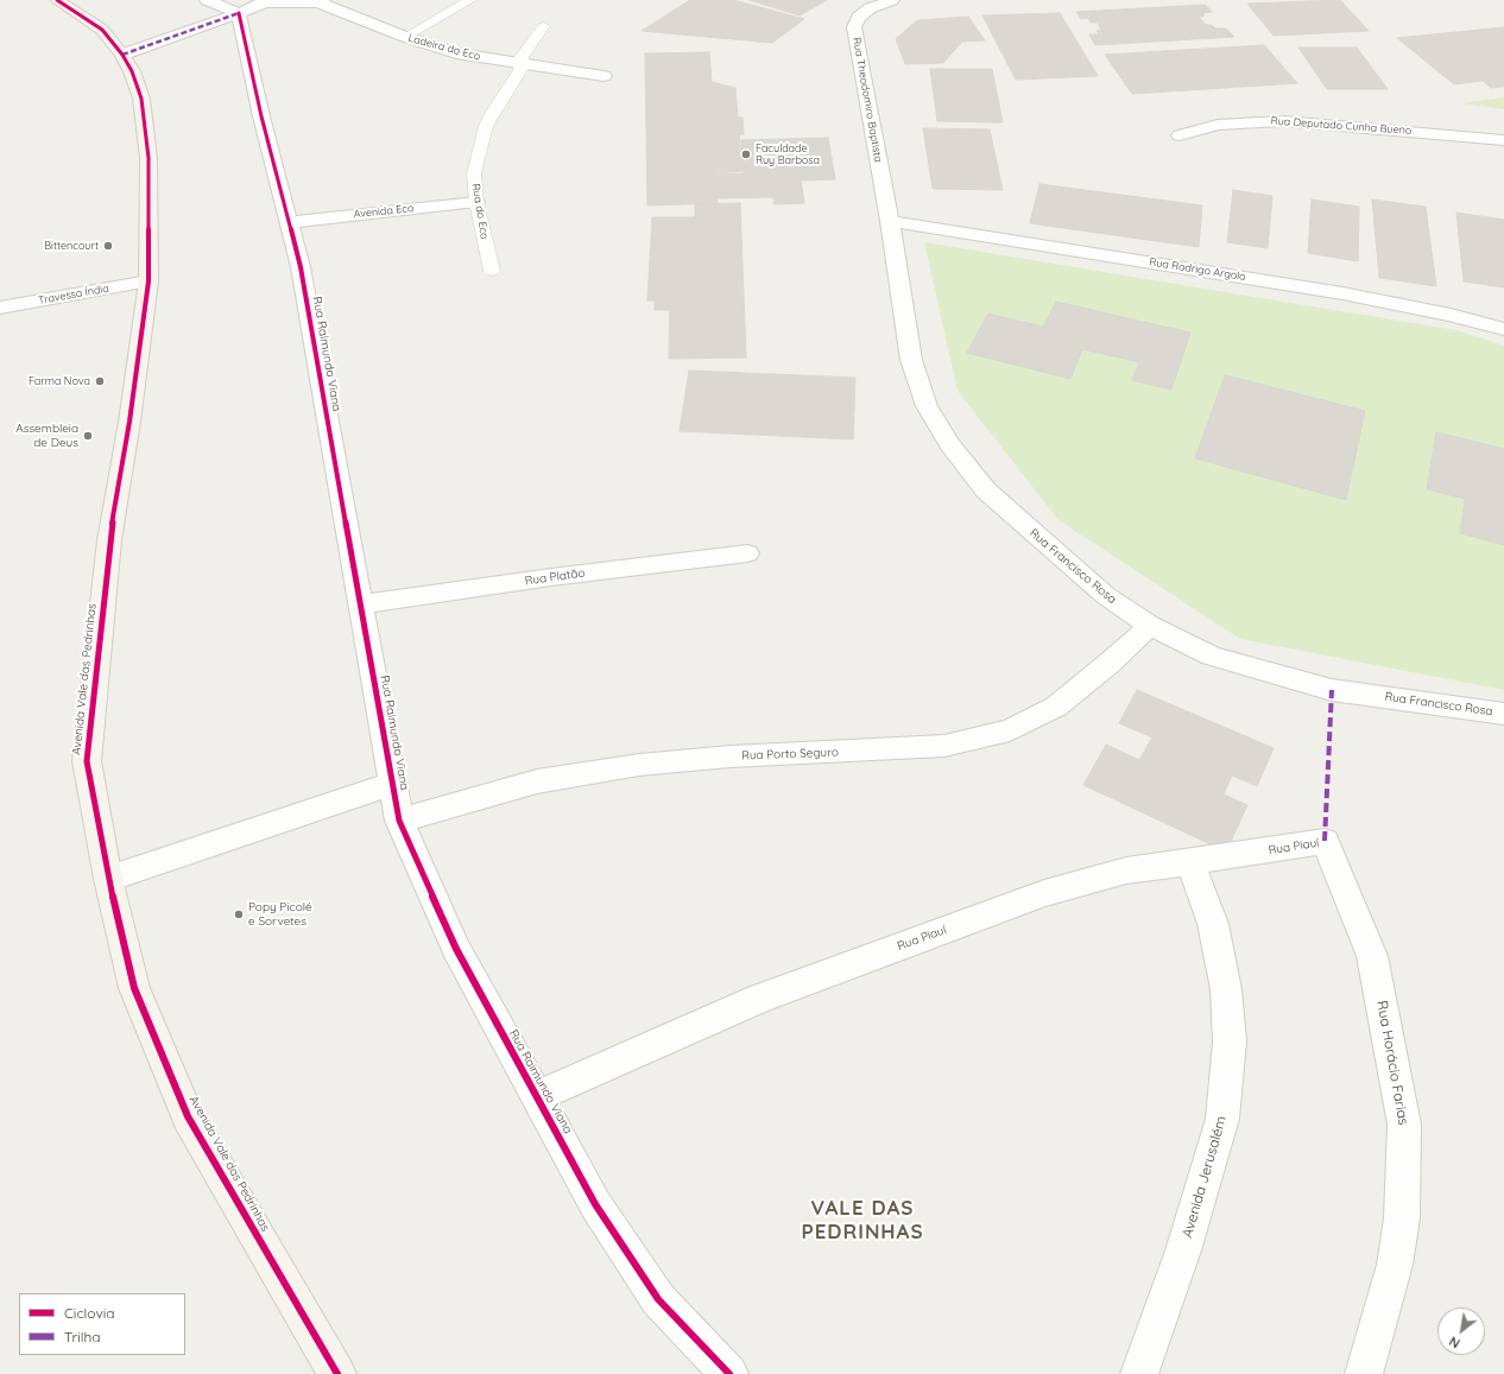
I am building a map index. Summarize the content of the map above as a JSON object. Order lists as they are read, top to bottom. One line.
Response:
{"streets":{"street":["Ladeira do Eco","Rua Theodomiro Baptista","Rua Deputado Cunha Bueno","Avenida Eco","Rua Rodrigo Argolo","Travessa Índia","Rua Raimundo Viana","Rua Francisco Rosa","Rua Platão","Avenida Vale das Pedrinhas","Rua Porto Seguro","Rua Piauí","Rua Horácio Farias","Avenida Jerusalém"],"lane":["Rua do Eco"]},"crossings":[["Ladeira do Eco","Rua do Eco"],["Rua Theodomiro Baptista","Rua Rodrigo Argolo"],["Rua Theodomiro Baptista","Rua Francisco Rosa"],["Avenida Eco","Rua do Eco"],["Avenida Eco","Rua Raimundo Viana"],["Rua Rodrigo Argolo","Rua Francisco Rosa"],["Travessa Índia","Avenida Vale das Pedrinhas"],["Rua Raimundo Viana","Rua Platão"],["Rua Raimundo Viana","Rua Porto Seguro"],["Rua Raimundo Viana","Rua Piauí"],["Rua Francisco Rosa","Rua Porto Seguro"],["Rua Piauí","Rua Horácio Farias"],["Rua Piauí","Avenida Jerusalém"]],"districts":["VALE DAS PEDRINHAS"],"places":["Faculdade Ruy Barbosa","Bittencourt","Farma Nova","Assembleia de Deus","Popy Picolé e Sorvetes"],"legend":["Ciclovia","Trilha"],"north":"bottom left"}
